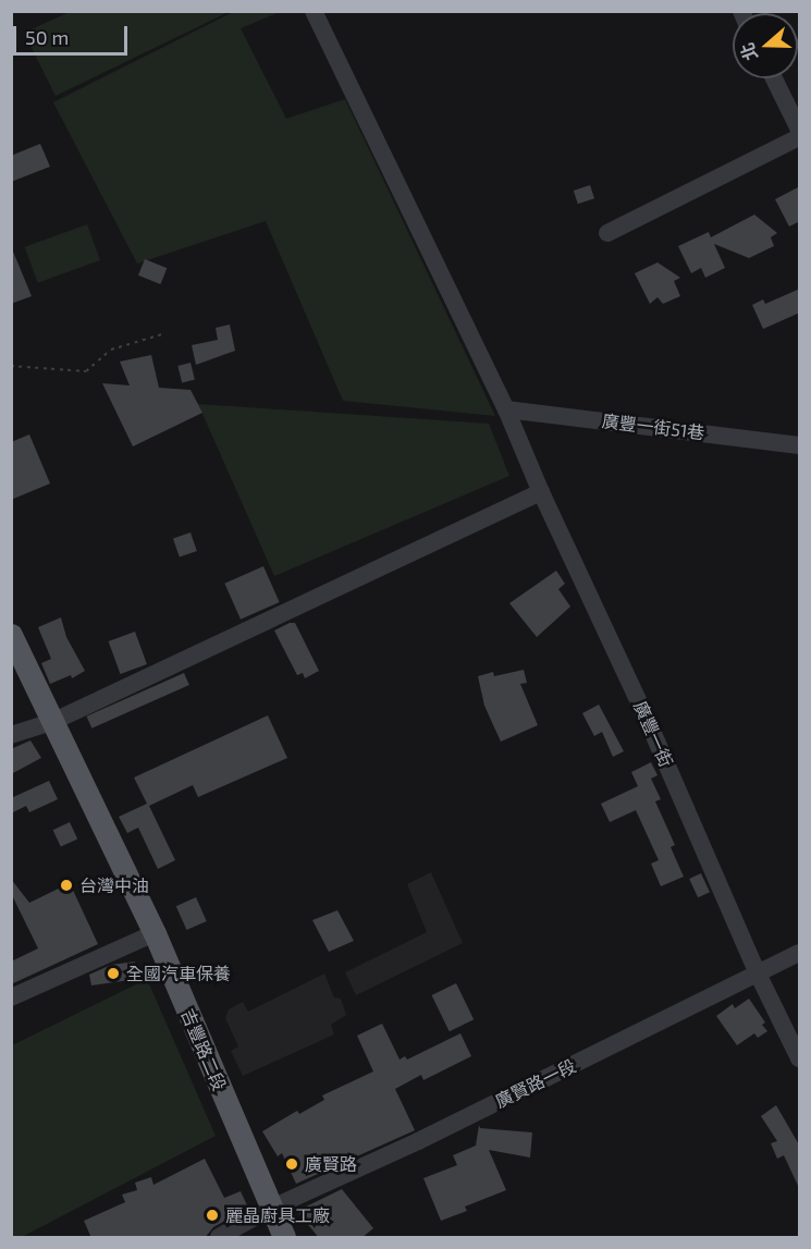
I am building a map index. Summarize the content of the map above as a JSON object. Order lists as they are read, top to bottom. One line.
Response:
{"streets":{"main road":["吉豐路二段"],"street":["廣豐一街51巷","廣豐一街","廣賢路一段"]},"crossings":[["廣豐一街51巷","廣豐一街"],["廣豐一街","廣賢路一段"],["吉豐路二段","廣賢路一段"]],"places":["台灣中油","全國汽車保養","廣賢路","麗晶廚具工廠"],"scale_bar":"50 m","north":"left"}
